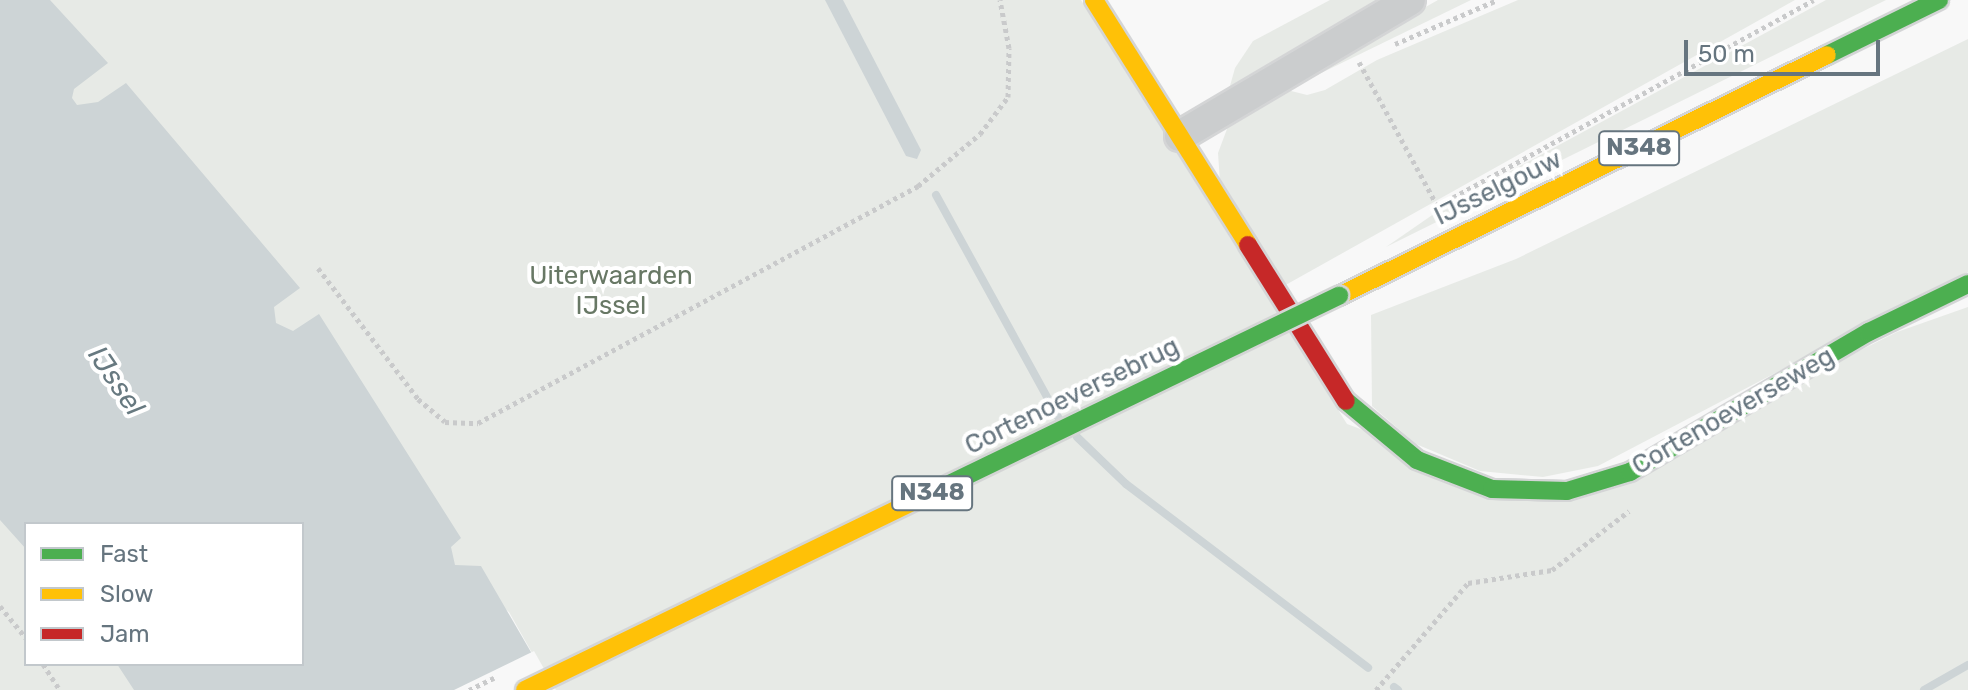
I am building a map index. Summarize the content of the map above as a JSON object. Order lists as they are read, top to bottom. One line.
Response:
{"streets":{"main road":["N348","IJsselgouw","Cortenoeversebrug","Cortenoeverseweg"]},"crossings":[["IJsselgouw","Cortenoeversebrug"]],"water":["IJssel"],"parks":["Uiterwaarden IJssel"],"legend":["Fast","Slow","Jam"],"scale_bar":"50 m"}
